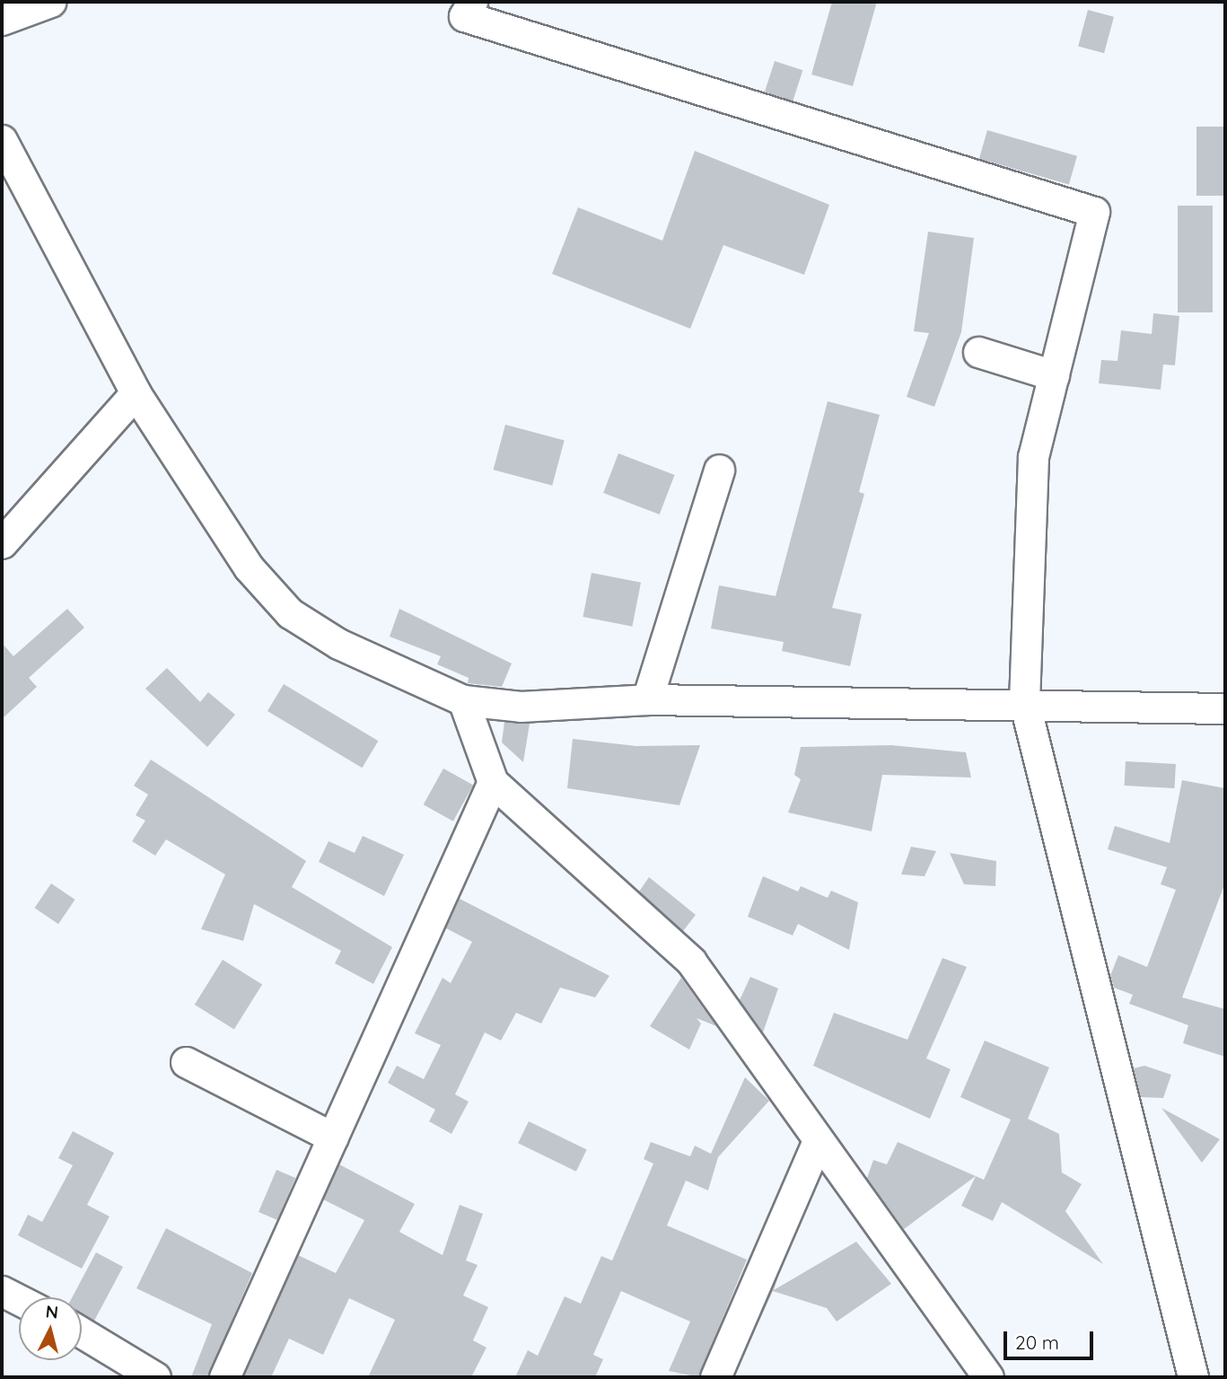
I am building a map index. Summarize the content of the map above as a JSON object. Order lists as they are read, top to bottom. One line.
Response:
{"scale_bar":"20 m","north":"top"}
